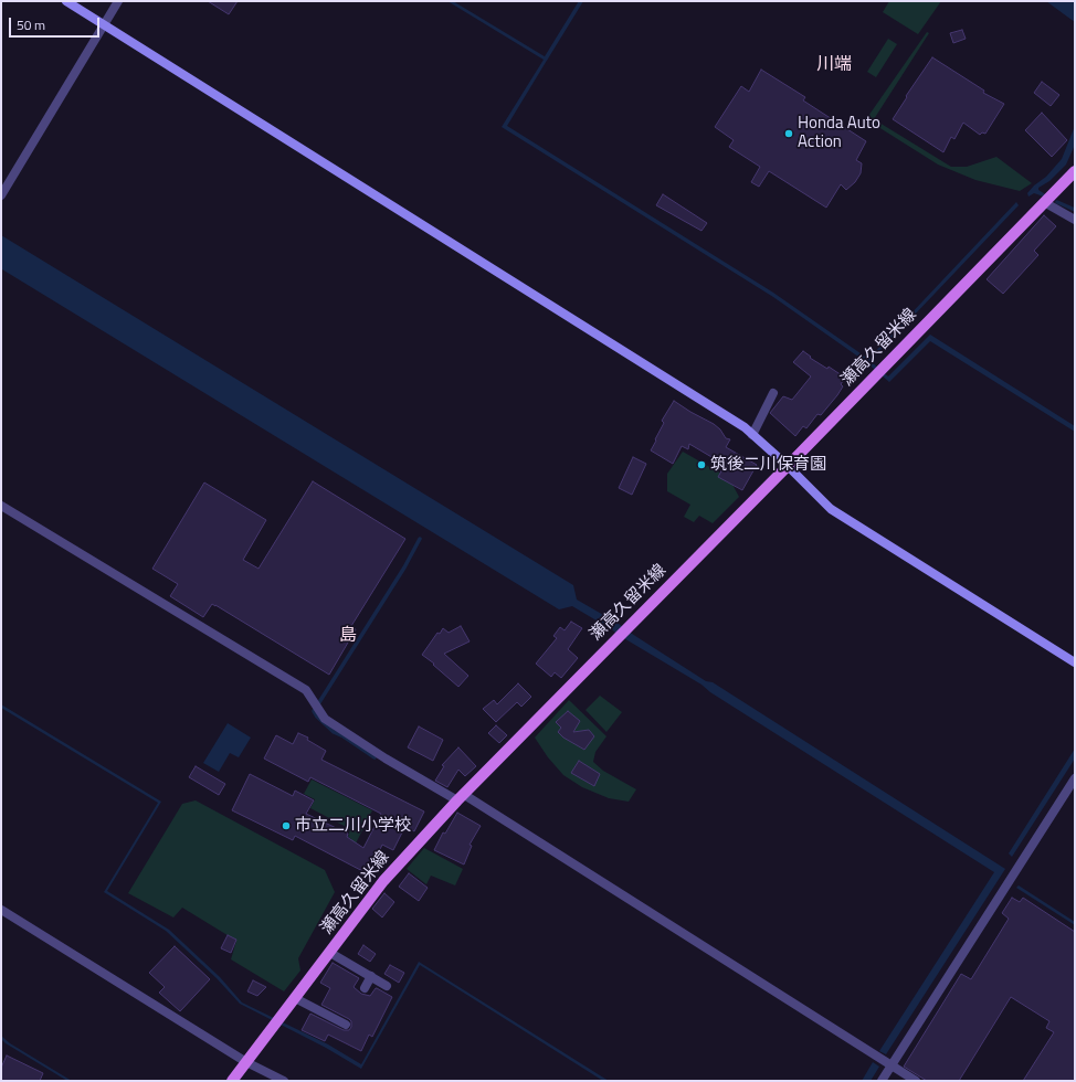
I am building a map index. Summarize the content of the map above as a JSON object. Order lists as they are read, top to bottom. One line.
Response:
{"streets":{"main road":["瀬高久留米線"]},"districts":["川端","島"],"places":["Honda Auto Action","筑後二川保育園","市立二川小学校"],"scale_bar":"50 m"}
